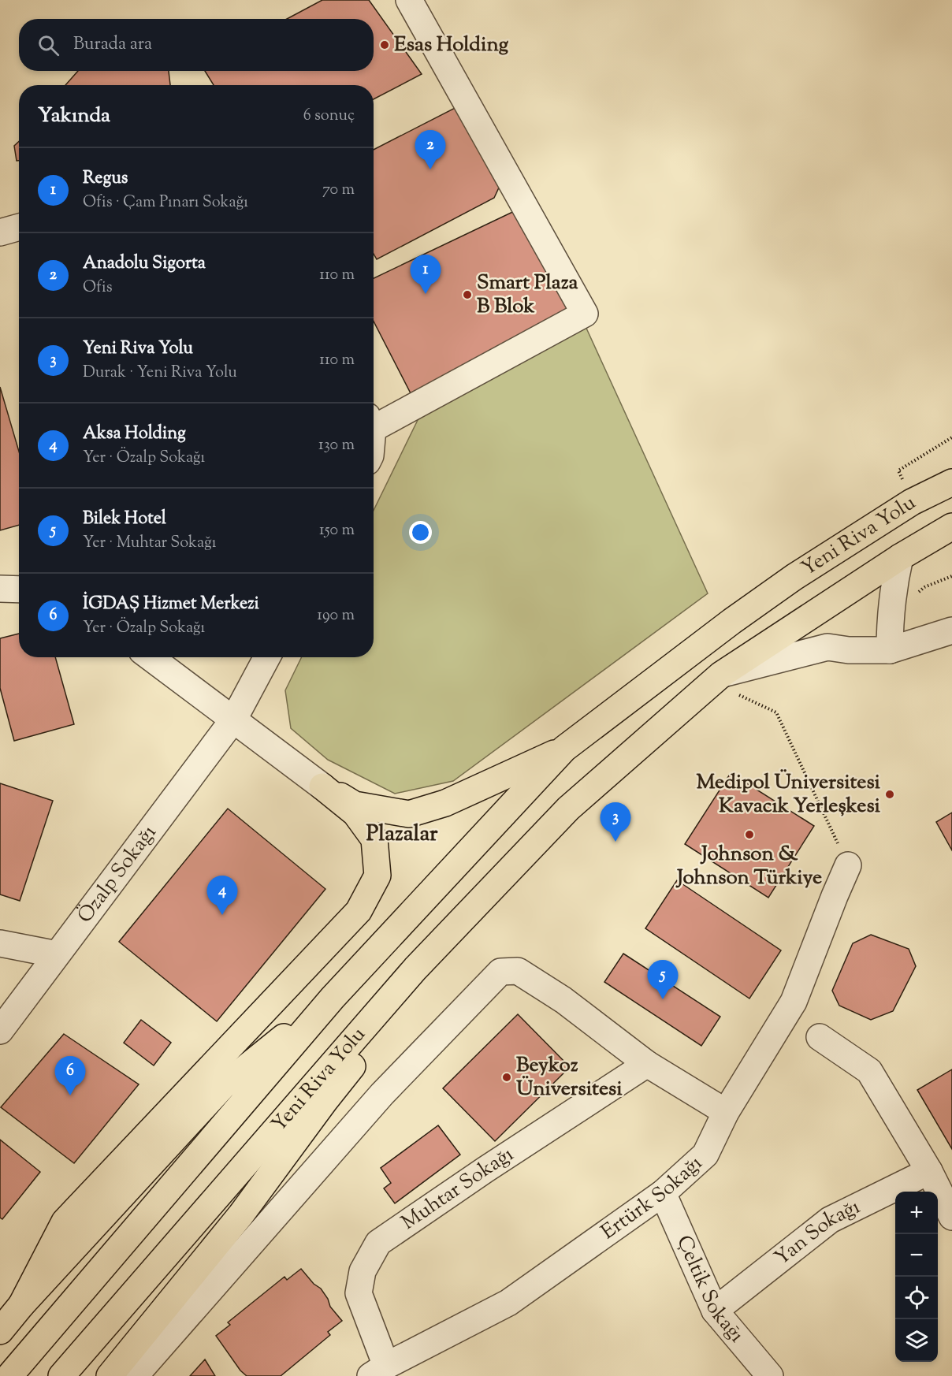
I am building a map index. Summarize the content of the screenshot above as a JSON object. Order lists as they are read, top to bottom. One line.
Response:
{"streets":{"highway":["Yeni Riva Yolu"],"street":["Özalp Sokağı","Muhtar Sokağı","Ertürk Sokağı","Yan Sokağı","Çeltik Sokaḡı"]},"crossings":[["Muhtar Sokağı","Ertürk Sokağı"],["Ertürk Sokağı","Çeltik Sokaḡı"],["Yan Sokağı","Çeltik Sokaḡı"]],"districts":["Plazalar"],"places":["Esas Holding","Smart Plaza B Blok","Medipol Üniversitesi Kavacık Yerleşkesi","Johnson & Johnson Türkiye","Beykoz Üniversitesi"],"page":{"search":"Burada ara","heading":["Yakında","6 sonuç"],"pins":["2","1","3","4","5","6"],"list":[{"mark":"1","name":"Regus","note":"Ofis · Çam Pınarı Sokağı","value":"70 m"},{"mark":"2","name":"Anadolu Sigorta","note":"Ofis","value":"110 m"},{"mark":"3","name":"Yeni Riva Yolu","note":"Durak · Yeni Riva Yolu","value":"110 m"},{"mark":"4","name":"Aksa Holding","note":"Yer · Özalp Sokağı","value":"130 m"},{"mark":"5","name":"Bilek Hotel","note":"Yer · Muhtar Sokağı","value":"150 m"},{"mark":"6","name":"İGDAŞ Hizmet Merkezi","note":"Yer · Özalp Sokağı","value":"190 m"}],"map_buttons":["+","−"]}}
